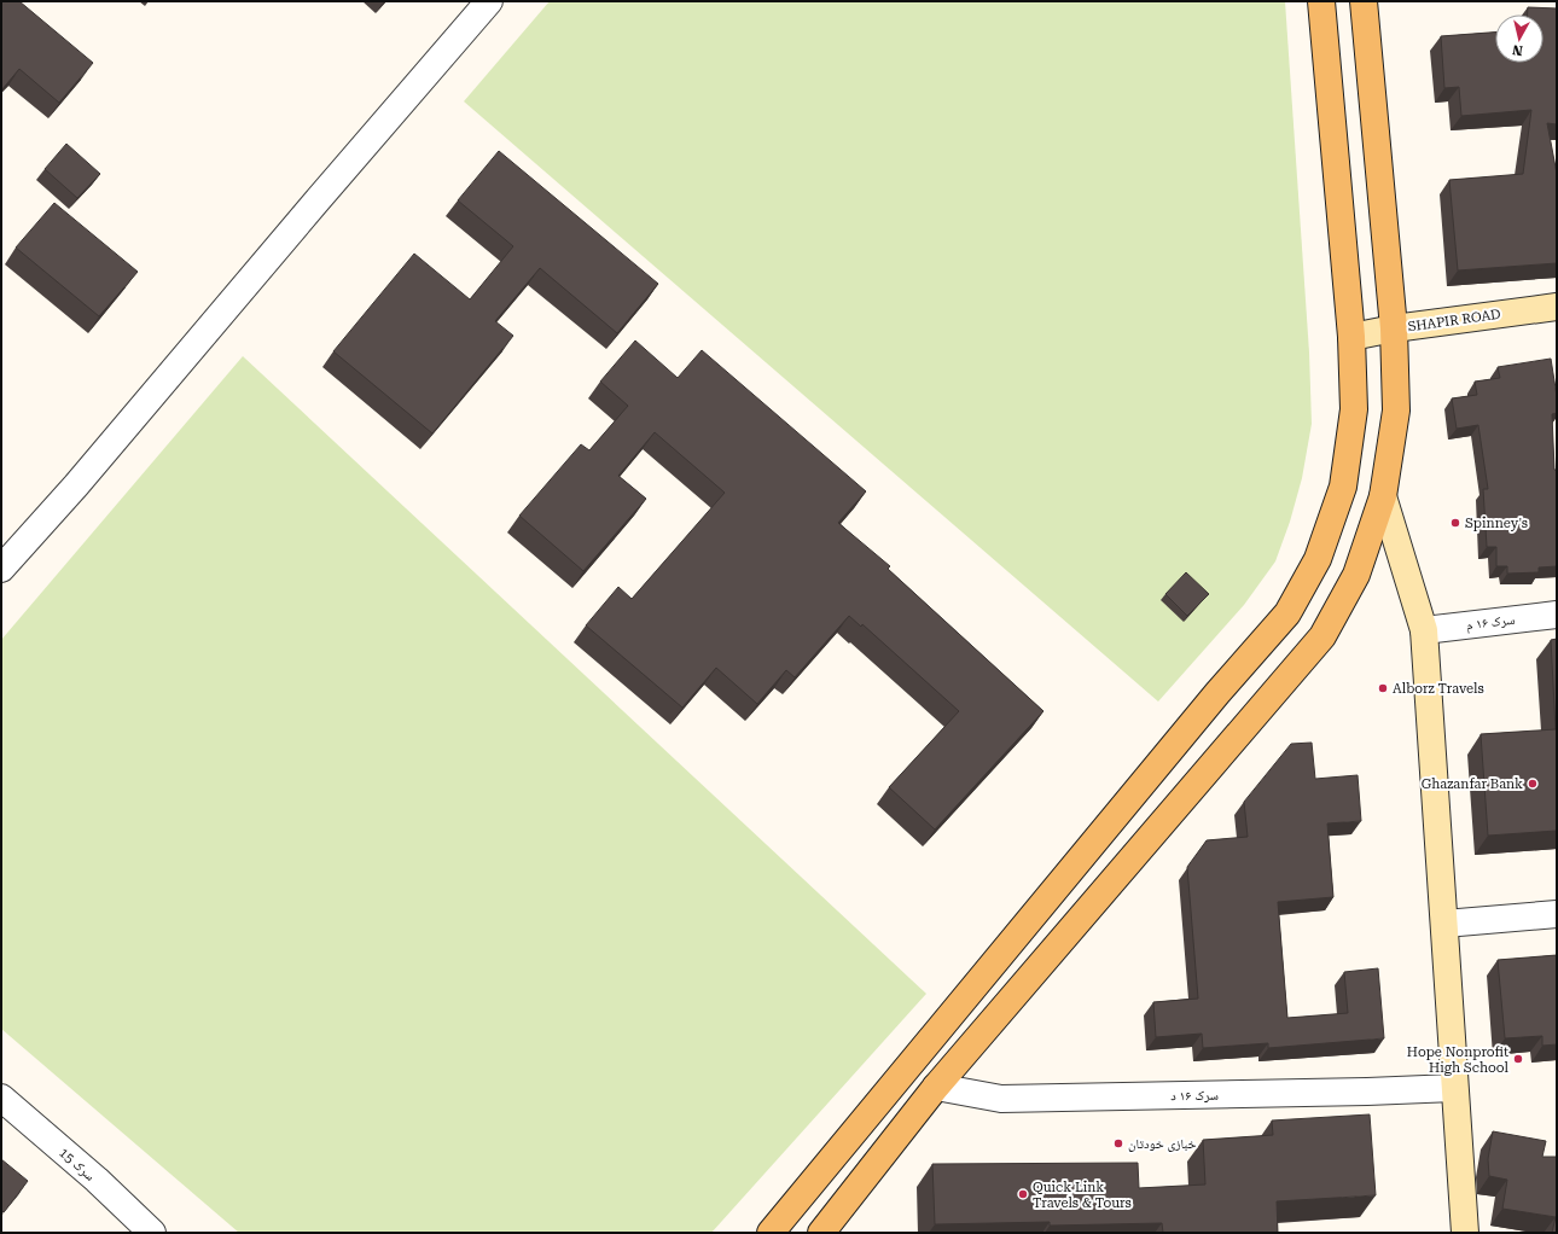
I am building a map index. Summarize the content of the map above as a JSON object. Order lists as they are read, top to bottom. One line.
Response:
{"streets":{"street":["SHAPIR ROAD","سرک ۱۶ م","سرک ۱۶ د","سرک 15"]},"places":["Spinney's","Alborz Travels","Ghazanfar Bank","Hope Nonprofit High School","خبازی خودتان","Quick Link Travels & Tours"],"north":"bottom"}
